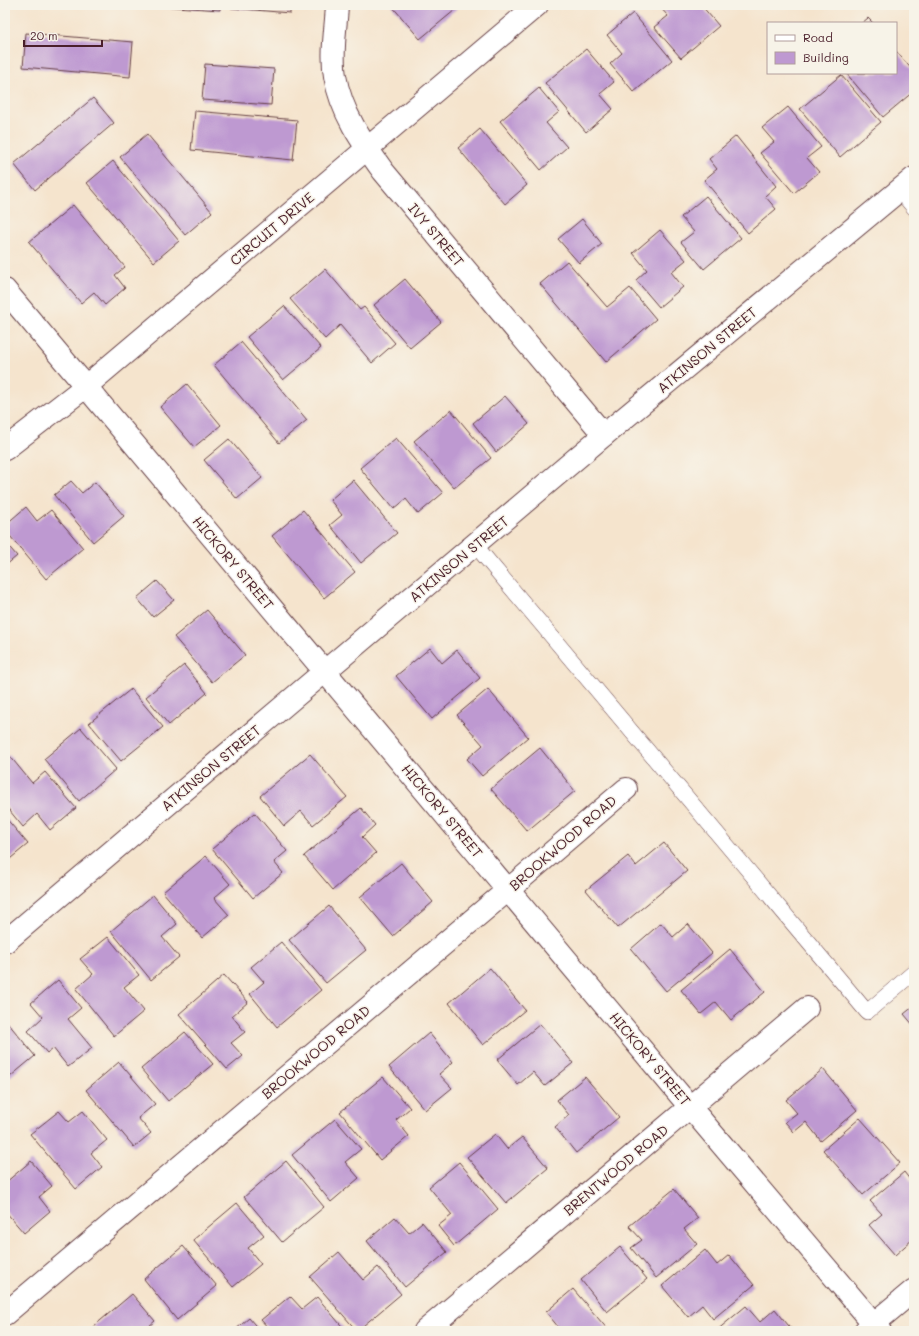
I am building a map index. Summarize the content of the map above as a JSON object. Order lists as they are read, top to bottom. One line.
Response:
{"streets":{"street":["CIRCUIT DRIVE","IVY STREET","ATKINSON STREET","HICKORY STREET","BROOKWOOD ROAD","BRENTWOOD ROAD"]},"crossings":[["CIRCUIT DRIVE","IVY STREET"],["CIRCUIT DRIVE","HICKORY STREET"],["IVY STREET","ATKINSON STREET"],["ATKINSON STREET","HICKORY STREET"],["HICKORY STREET","BROOKWOOD ROAD"],["HICKORY STREET","BRENTWOOD ROAD"]],"legend":["Road","Building"],"scale_bar":"20 m"}
